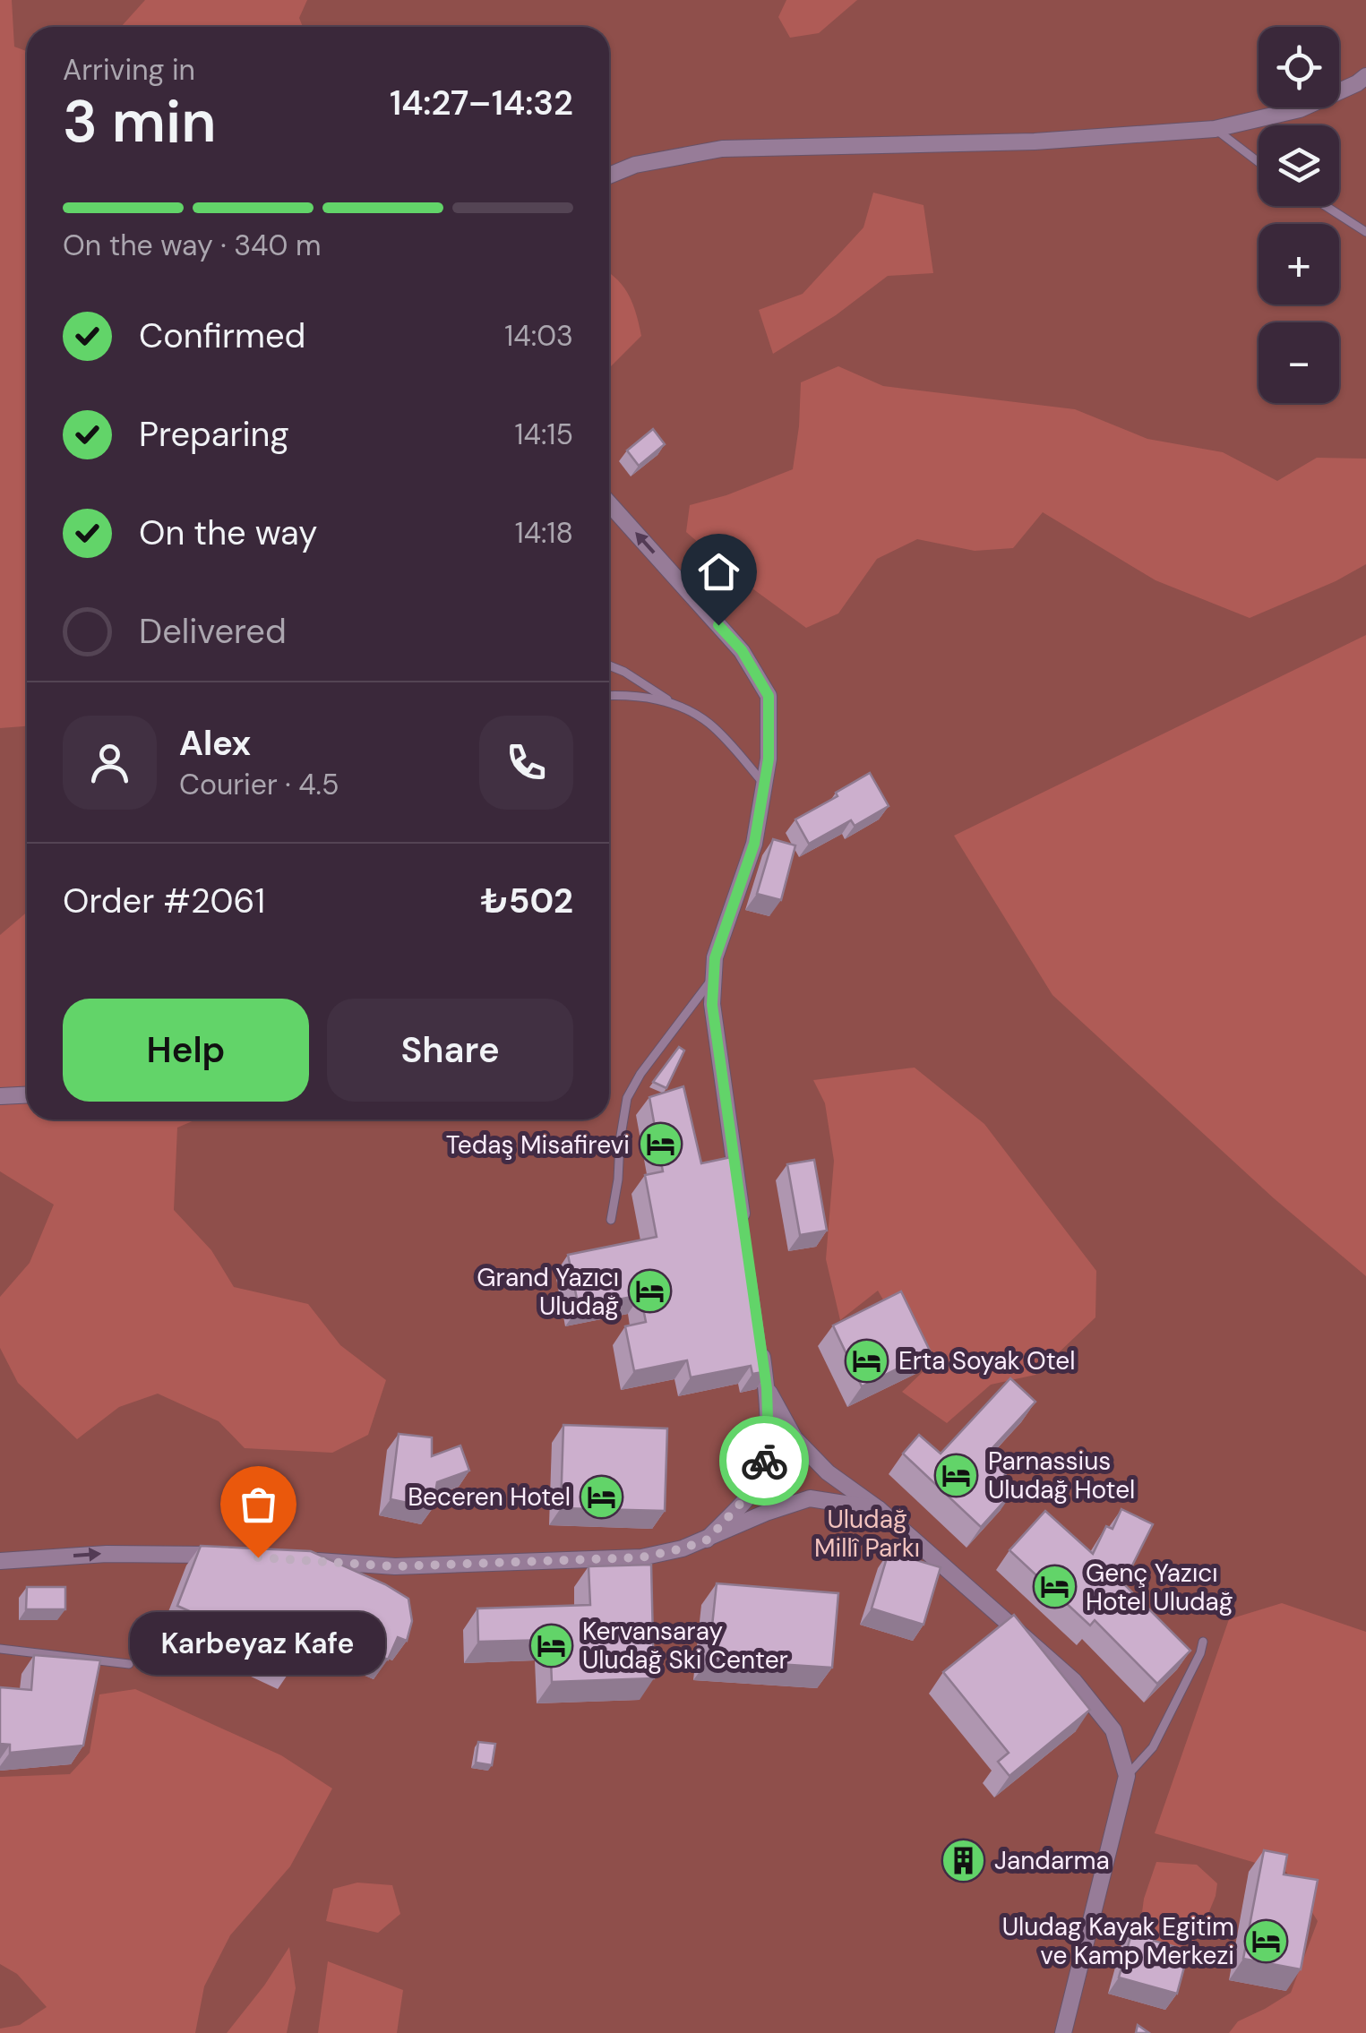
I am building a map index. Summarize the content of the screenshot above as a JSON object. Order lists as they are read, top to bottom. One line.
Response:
{"parks":["Uludağ Millî Parkı"],"places":{"hotel":["Tedaş Misafirevi","Grand Yazıcı Uludağ","Erta Soyak Otel","Parnassius Uludağ Hotel","Beceren Hotel","Genç Yazıcı Hotel Uludağ","Kervansaray Uludağ Ski Center","Uludag Kayak Egitim ve Kamp Merkezi"],"other":["Karbeyaz Kafe"],"building":["Jandarma"]},"page":{"map_buttons":["+","−"],"heading":["3 min","Arriving in","14:27–14:32"],"panel":["Alex","Courier · 4.5","Order #2061","₺502"],"bar":"On the way · 340 m","list":[["Confirmed","14:03"],["Preparing","14:15"],["On the way","14:18"],"Delivered"],"buttons":["Help","Share"],"bubble":"Karbeyaz Kafe"}}
